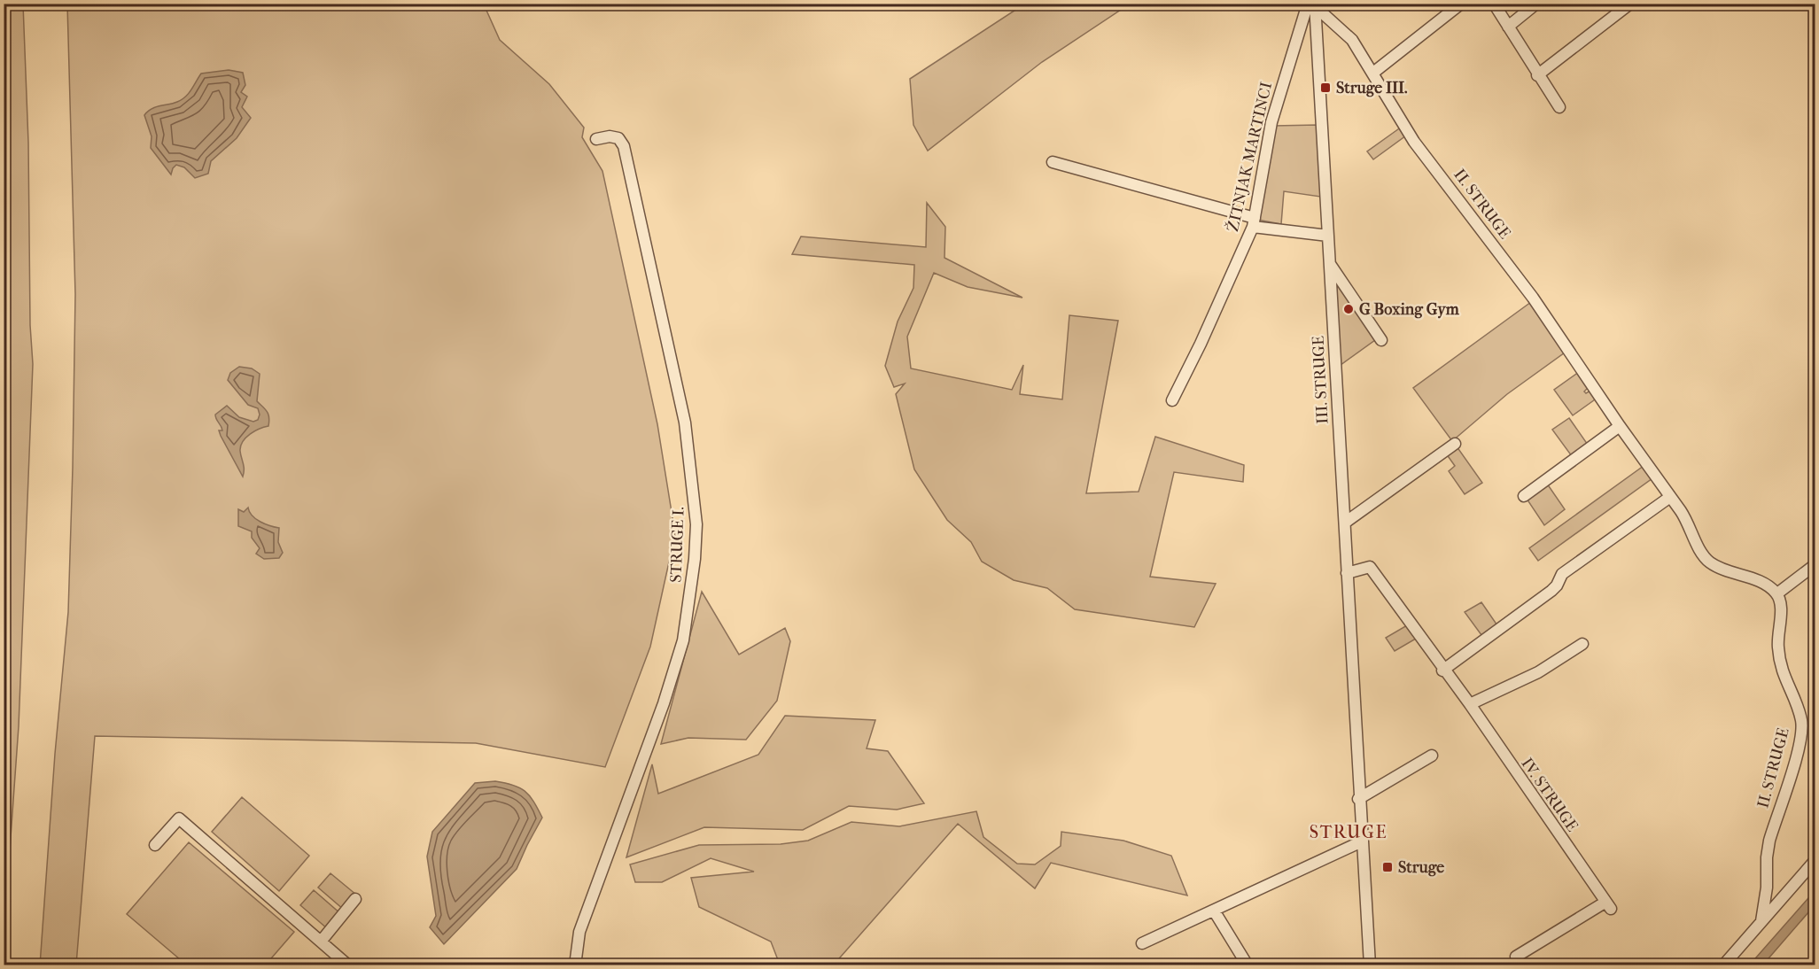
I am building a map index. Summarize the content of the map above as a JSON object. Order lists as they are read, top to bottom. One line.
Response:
{"streets":{"street":["ŽITNJAK MARTINCI","II. STRUGE","III. STRUGE","STRUGE I.","IV. STRUGE"]},"crossings":[["ŽITNJAK MARTINCI","II. STRUGE"],["ŽITNJAK MARTINCI","III. STRUGE"],["II. STRUGE","III. STRUGE"],["III. STRUGE","IV. STRUGE"]],"districts":["STRUGE"],"places":{"transit":["Struge III.","Struge"],"other":["G Boxing Gym"]}}
